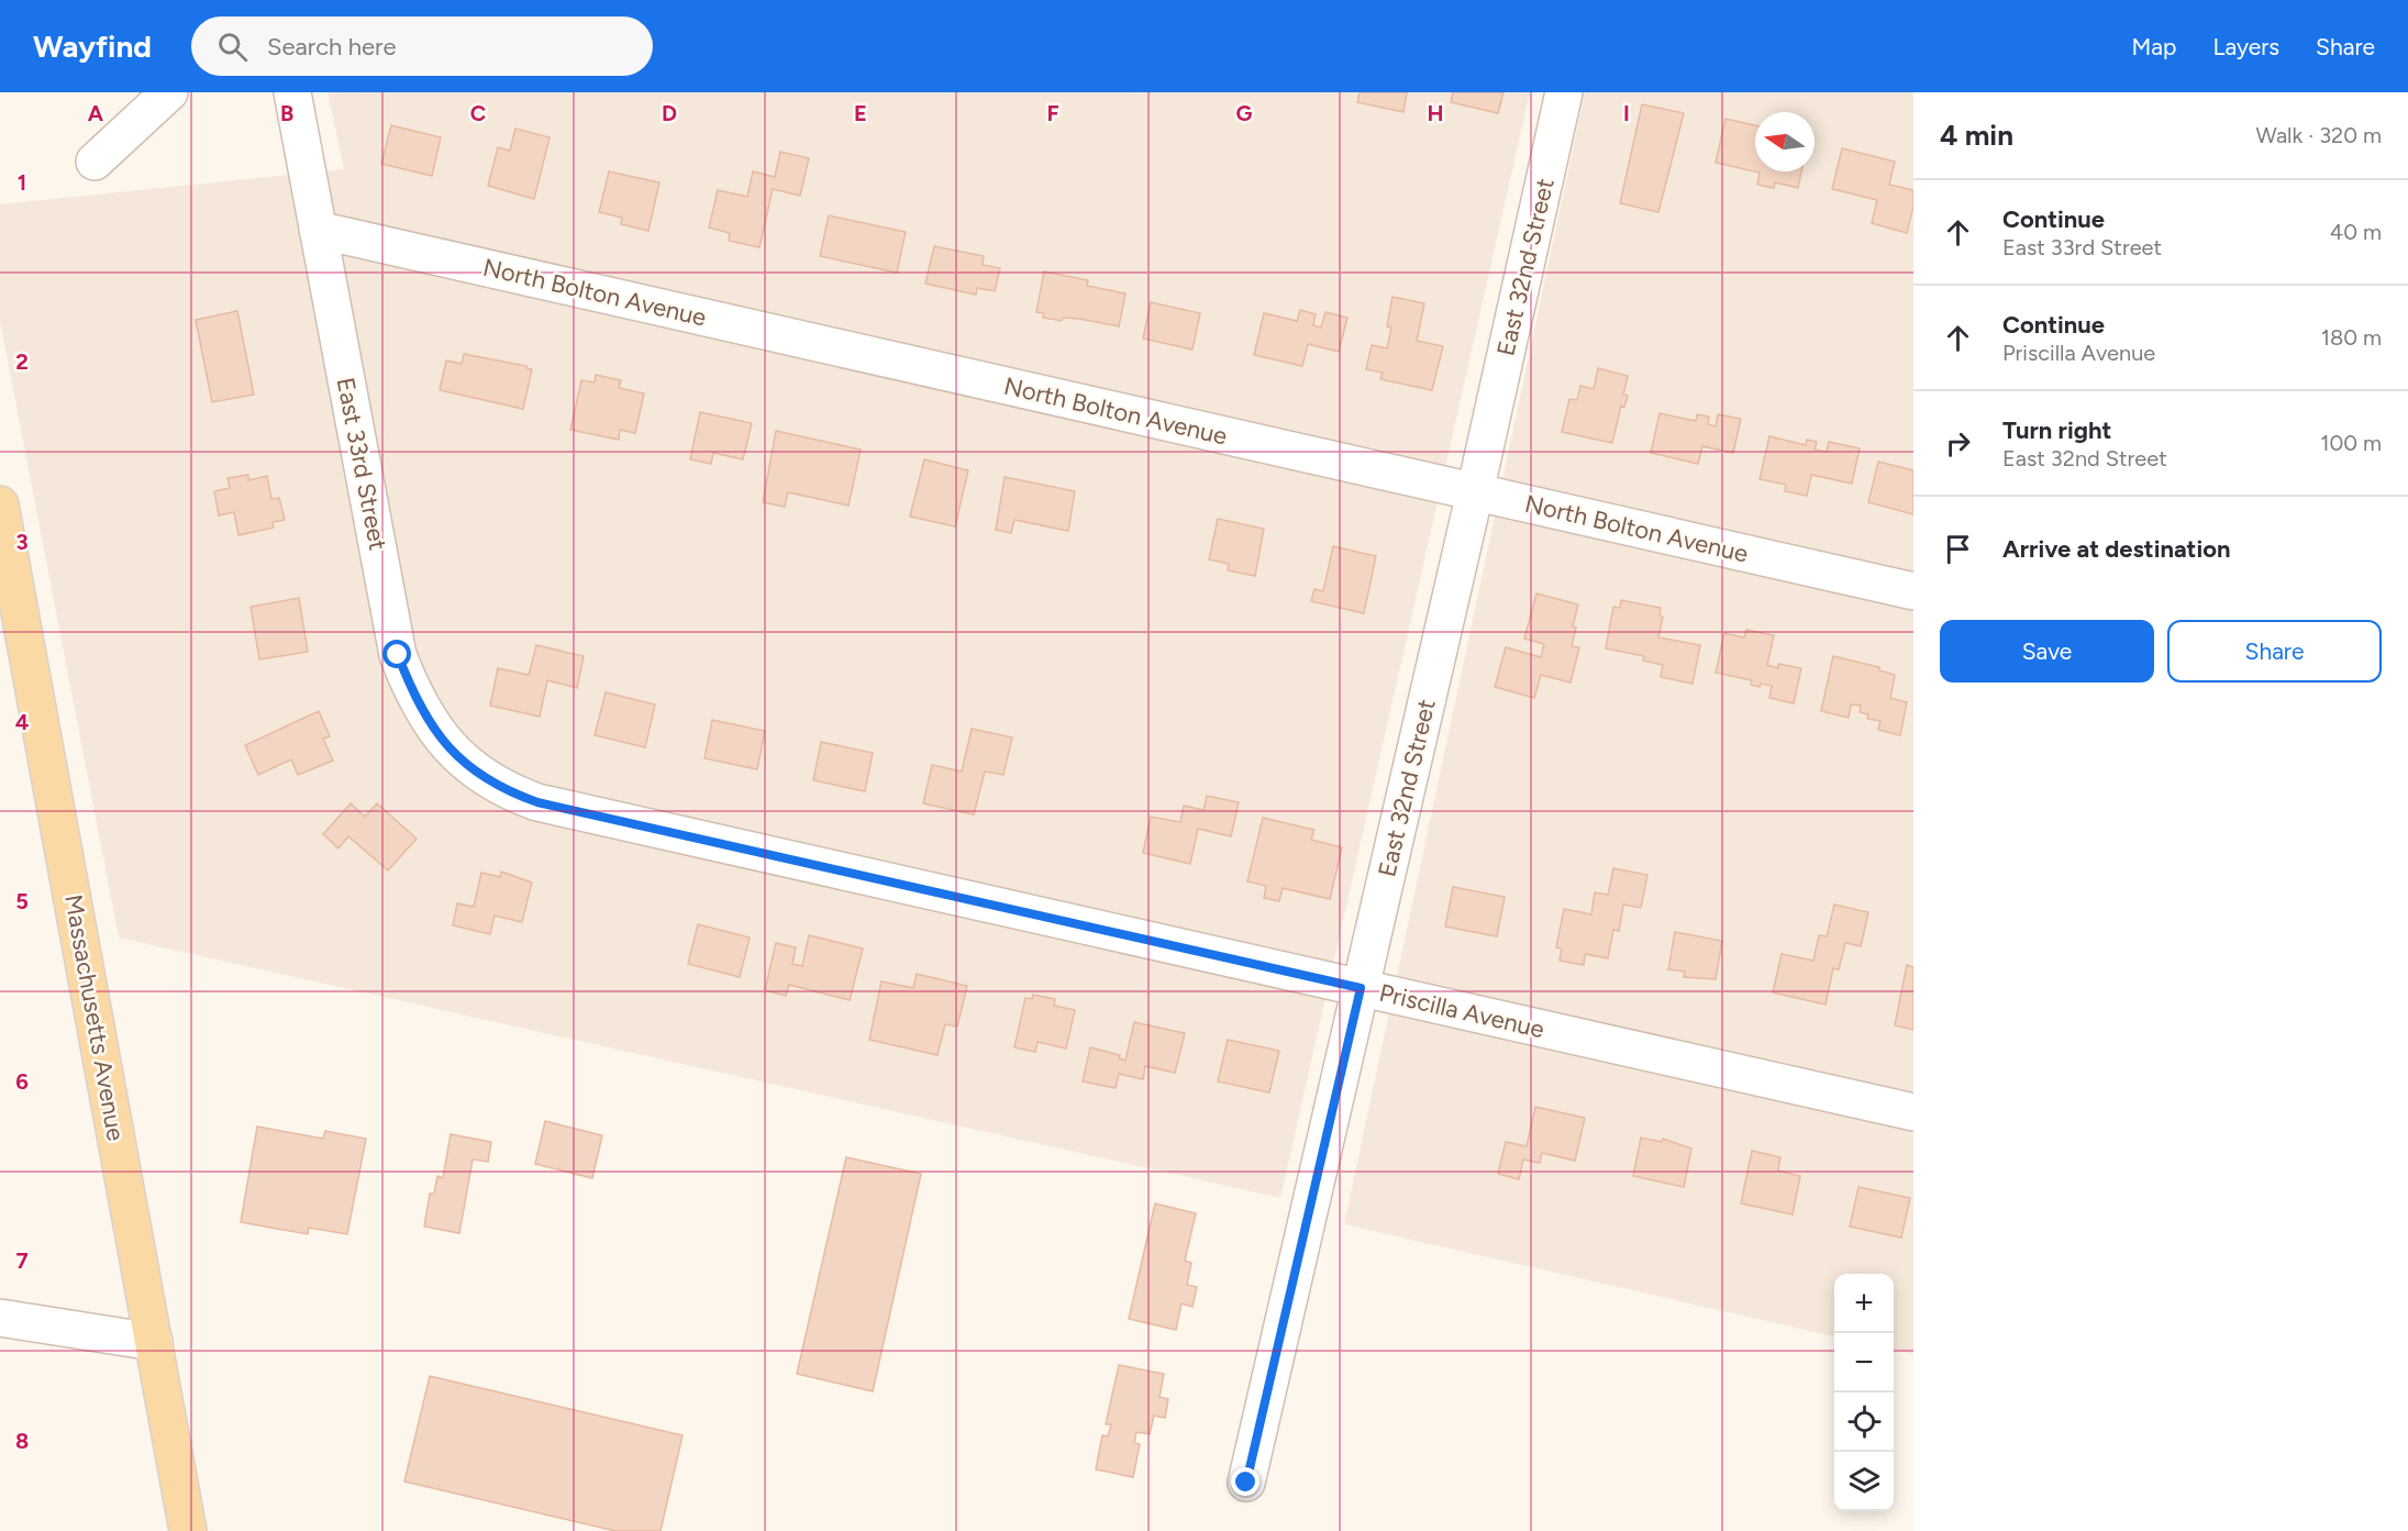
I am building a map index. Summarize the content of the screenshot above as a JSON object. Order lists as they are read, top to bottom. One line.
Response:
{"streets":{"main road":["Massachusetts Avenue"],"street":["East 32nd Street","North Bolton Avenue","East 33rd Street","Priscilla Avenue"]},"crossings":[["East 32nd Street","North Bolton Avenue"],["East 32nd Street","Priscilla Avenue"],["North Bolton Avenue","East 33rd Street"],["East 33rd Street","Priscilla Avenue"]],"north":"left","page":{"header":"Wayfind","search":"Search here","nav":["Map","Layers","Share"],"heading":["4 min","Walk · 320 m"],"list":[["Continue","East 33rd Street","40 m"],["Continue","Priscilla Avenue","180 m"],["Turn right","East 32nd Street","100 m"],"Arrive at destination"],"buttons":["Save","Share"],"map_buttons":["+","−"]},"grid":{"columns":["A","B","C","D","E","F","G","H","I"],"rows":["1","2","3","4","5","6","7","8"]}}
